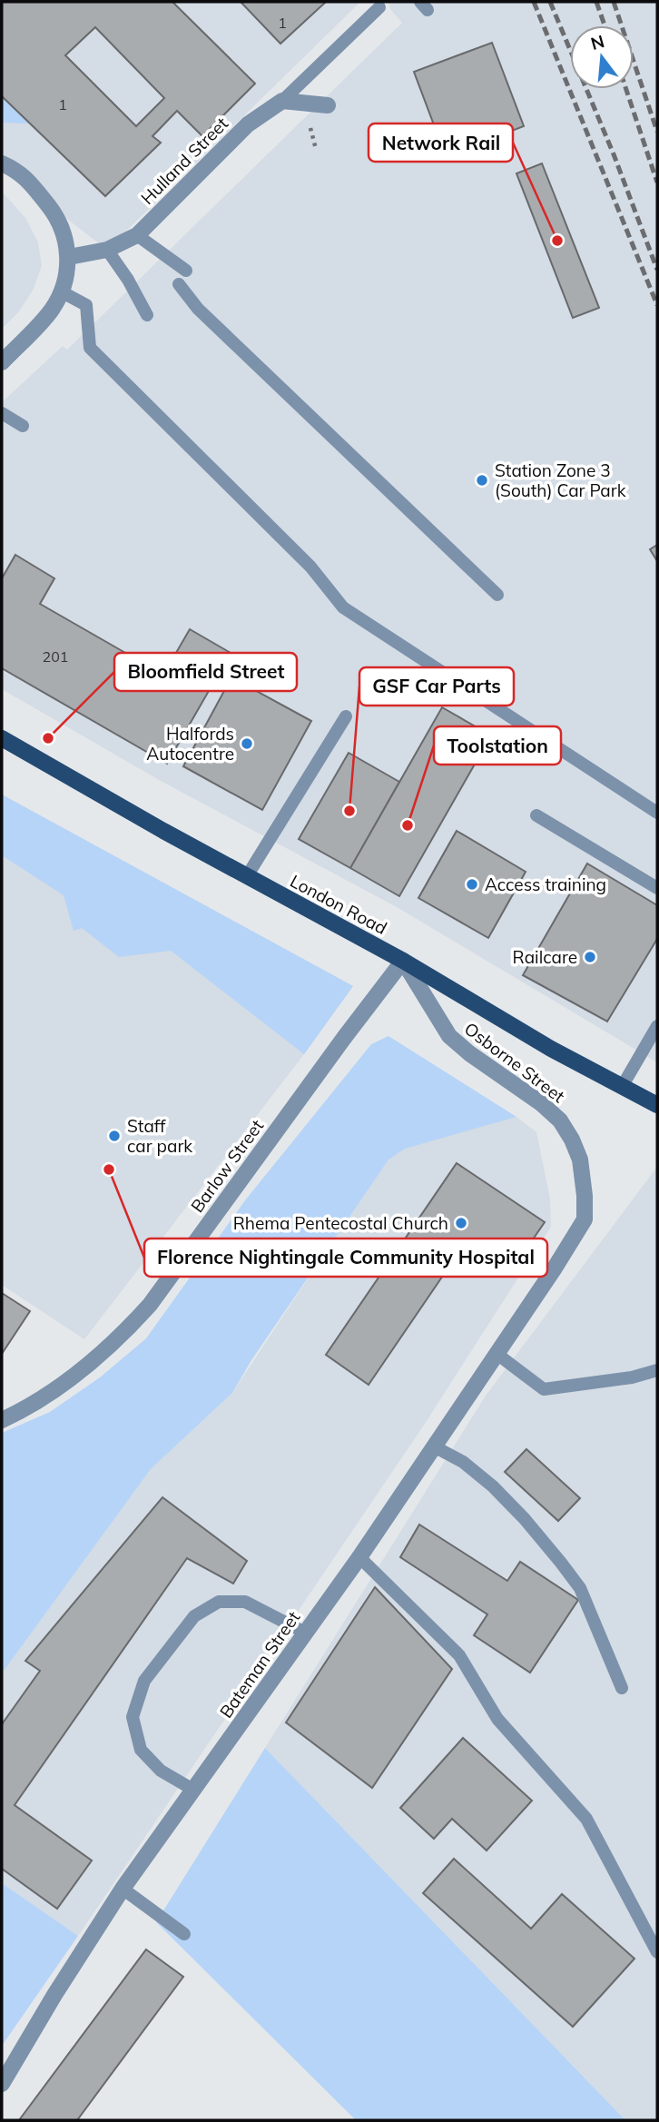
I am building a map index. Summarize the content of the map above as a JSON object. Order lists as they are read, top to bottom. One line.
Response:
{"streets":{"main road":["London Road"],"street":["Hulland Street","Osborne Street","Barlow Street","Bateman Street"]},"crossings":[["London Road","Osborne Street"],["London Road","Barlow Street"],["Osborne Street","Barlow Street"],["Osborne Street","Bateman Street"]],"places":["Network Rail","Station Zone 3 (South) Car Park","Bloomfield Street","Halfords Autocentre","GSF Car Parts","Toolstation","Access training","Railcare","Staff car park","Florence Nightingale Community Hospital","Rhema Pentecostal Church"],"house_numbers":["1","1","201"],"north":"top"}
